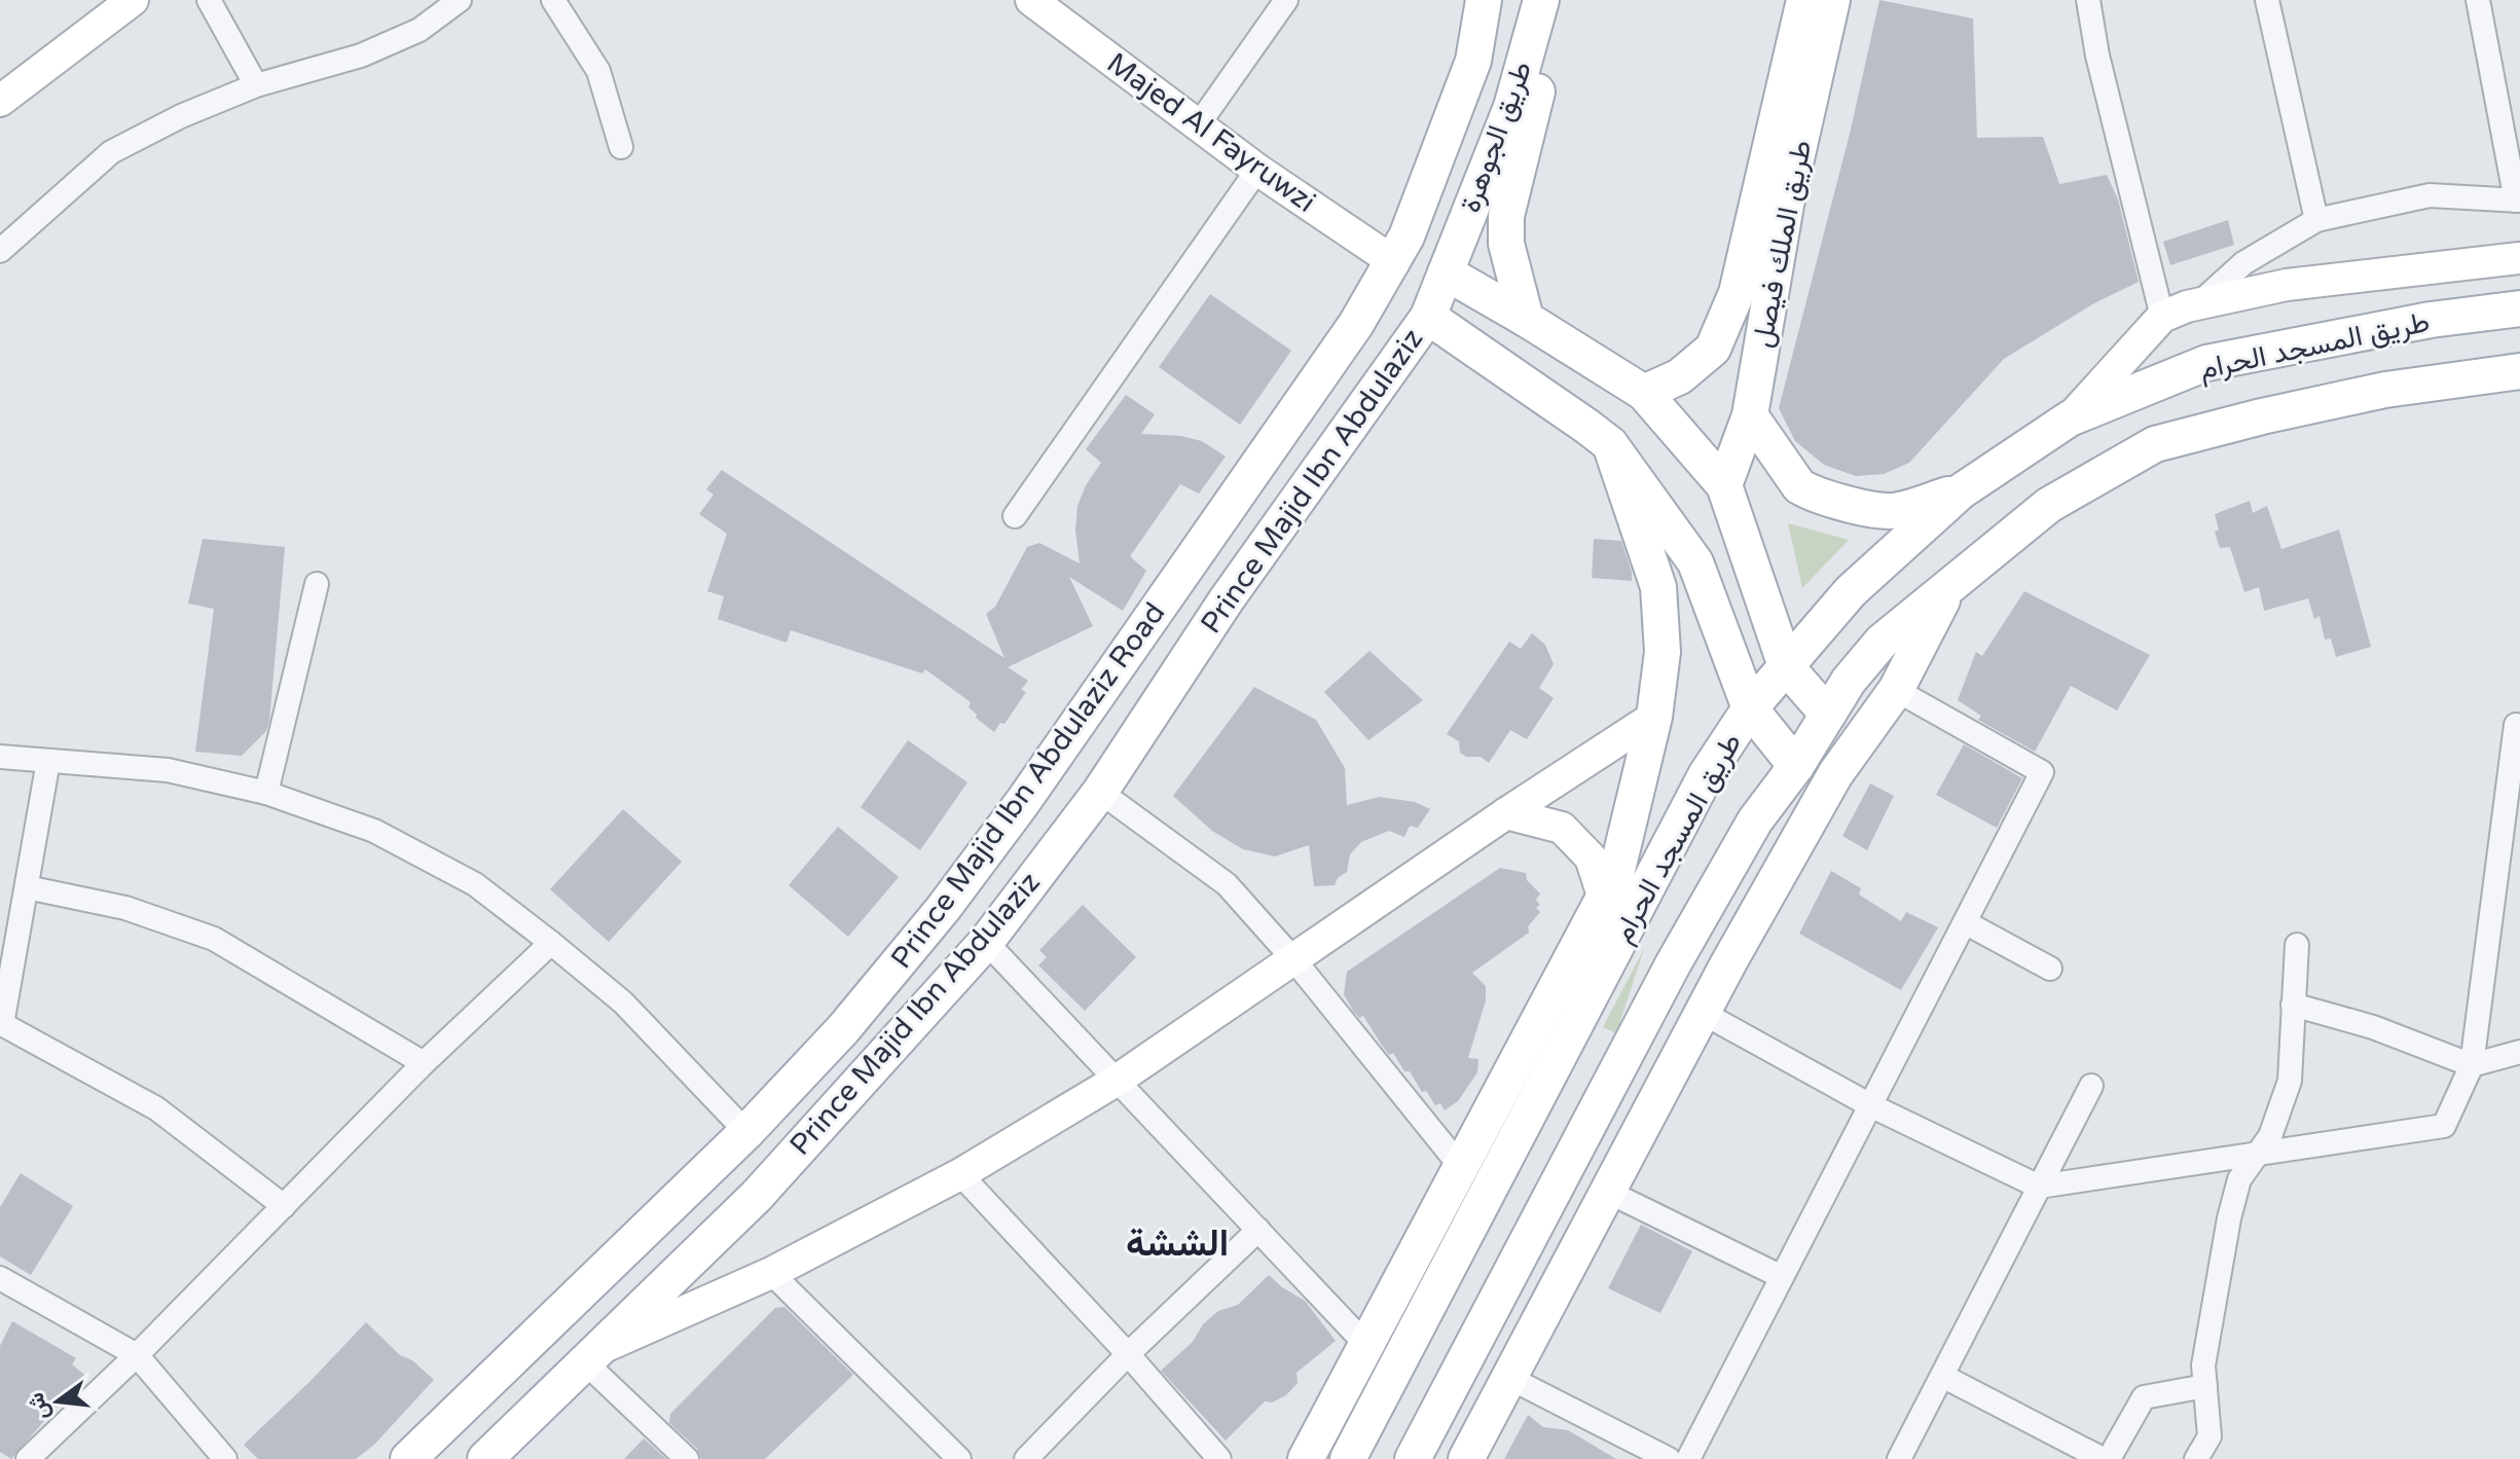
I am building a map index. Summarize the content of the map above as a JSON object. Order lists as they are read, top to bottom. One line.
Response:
{"streets":{"main road":["طريق الجوهرة","طريق الملك فيصل","طريق المسجد الحرام","Prince Majid Ibn Abdulaziz","Prince Majid Ibn Abdulaziz Road"],"street":["Majed Al Fayruwzi"]},"crossings":[["Majed Al Fayruwzi","Prince Majid Ibn Abdulaziz Road"],["طريق الجوهرة","Prince Majid Ibn Abdulaziz"]],"districts":["الششة"],"north":"left"}
